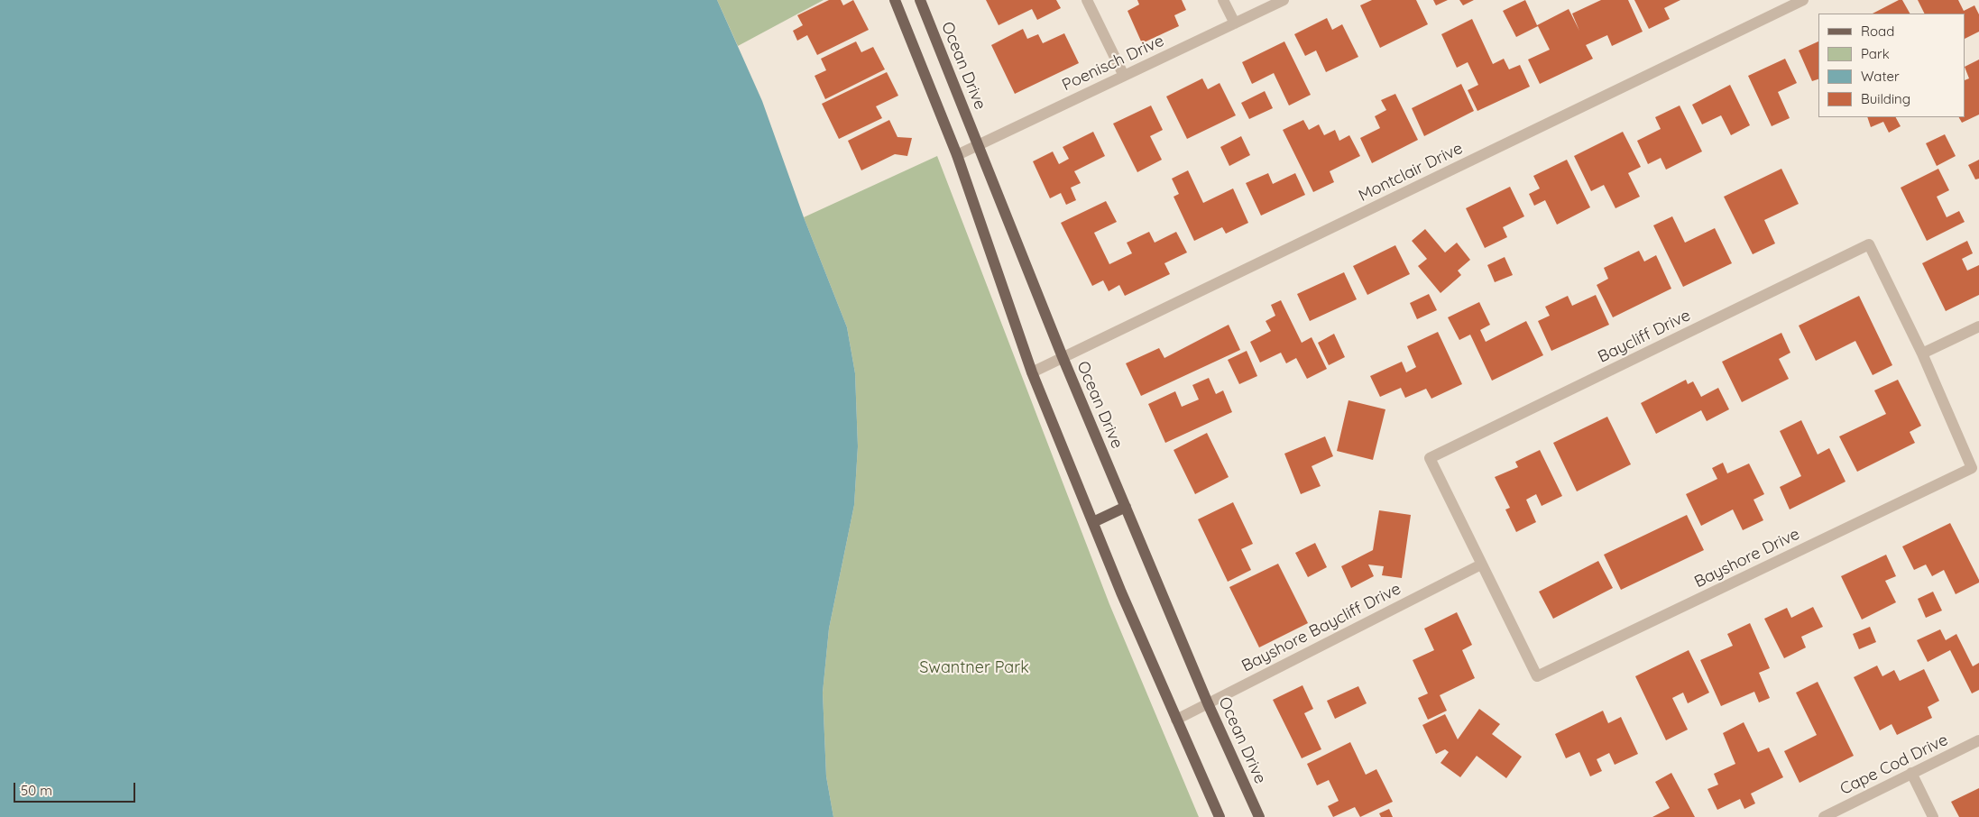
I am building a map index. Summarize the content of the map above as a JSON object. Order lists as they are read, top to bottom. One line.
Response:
{"streets":{"main road":["Ocean Drive"],"street":["Poenisch Drive","Montclair Drive","Baycliff Drive","Bayshore Drive","Bayshore Baycliff Drive","Cape Cod Drive"]},"crossings":[["Poenisch Drive","Ocean Drive"],["Ocean Drive","Montclair Drive"],["Ocean Drive","Bayshore Baycliff Drive"],["Baycliff Drive","Bayshore Drive"],["Baycliff Drive","Bayshore Baycliff Drive"],["Bayshore Drive","Bayshore Baycliff Drive"]],"parks":["Swantner Park"],"legend":["Road","Park","Water","Building"],"scale_bar":"50 m"}
